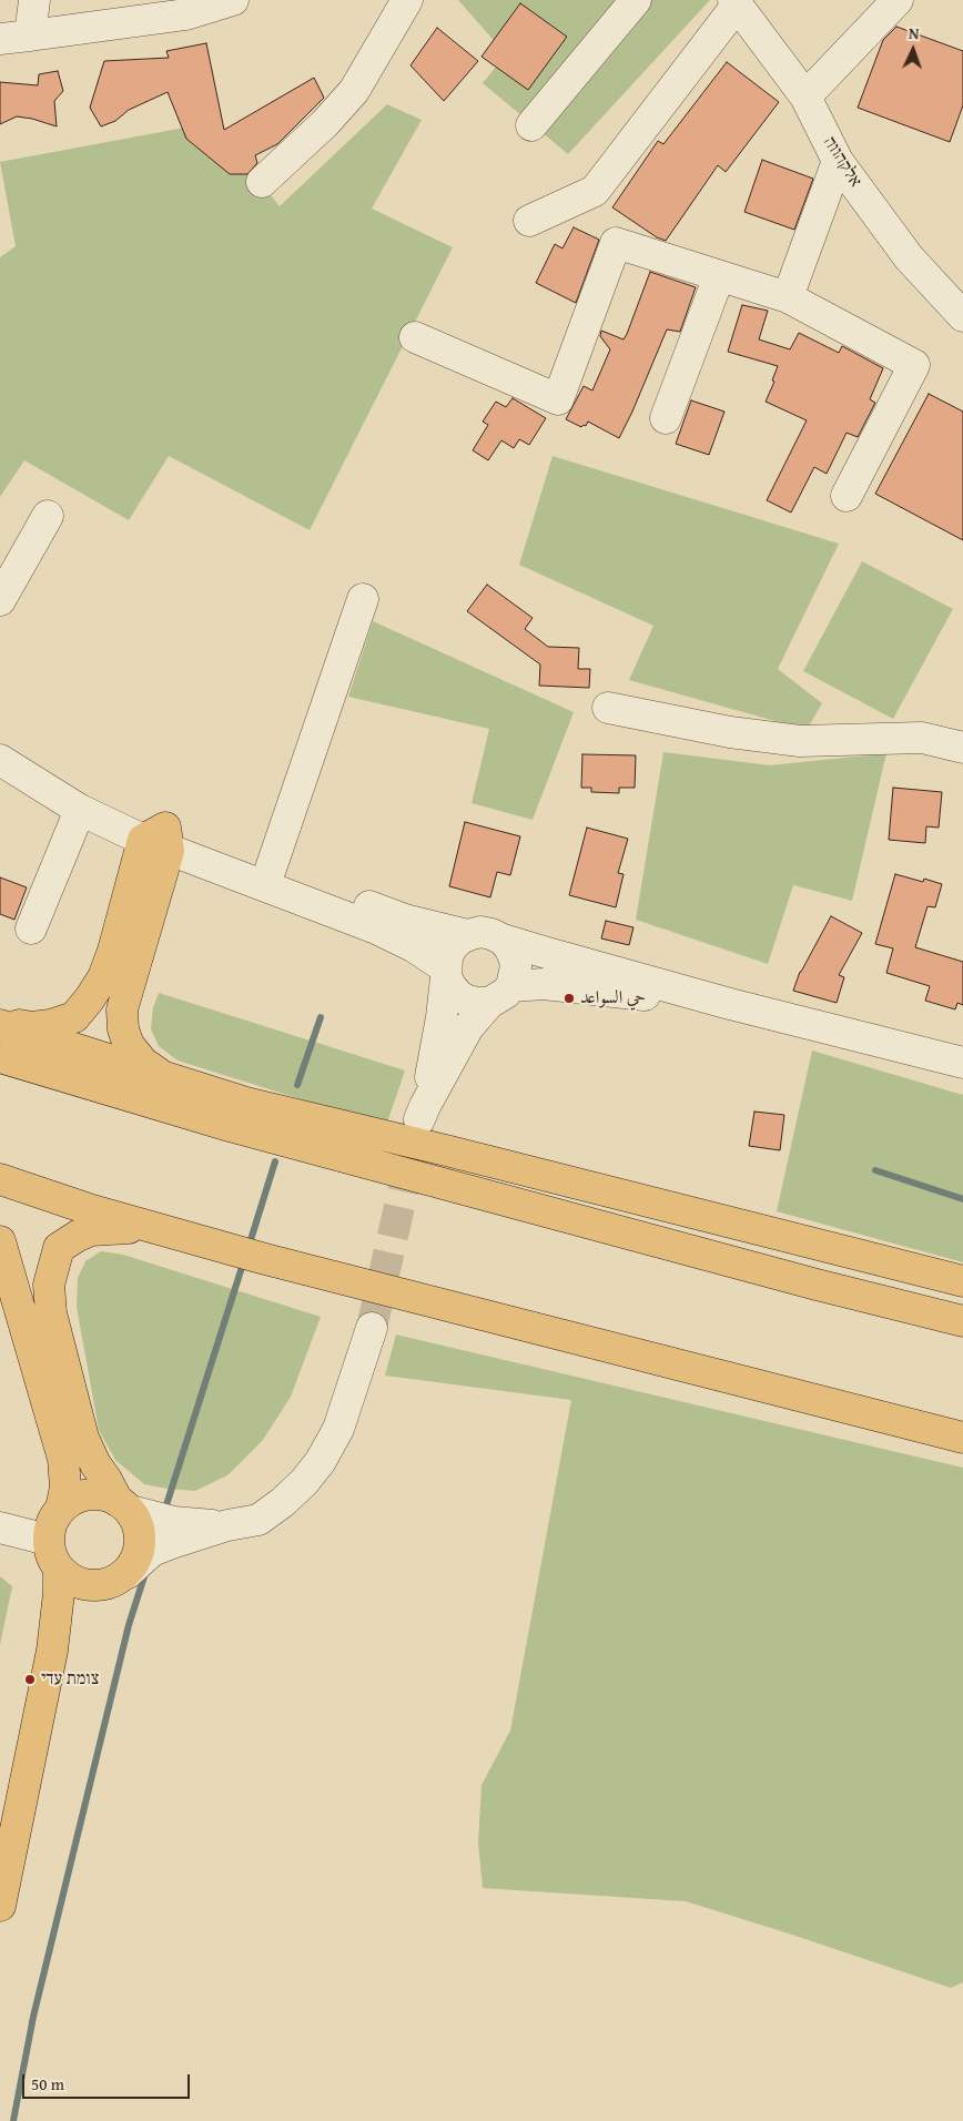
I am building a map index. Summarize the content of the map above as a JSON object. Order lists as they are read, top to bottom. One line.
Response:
{"streets":{"street":["אלקהווה"]},"places":["حي السواعد","צומת עדי"],"scale_bar":"50 m","north":"top"}
